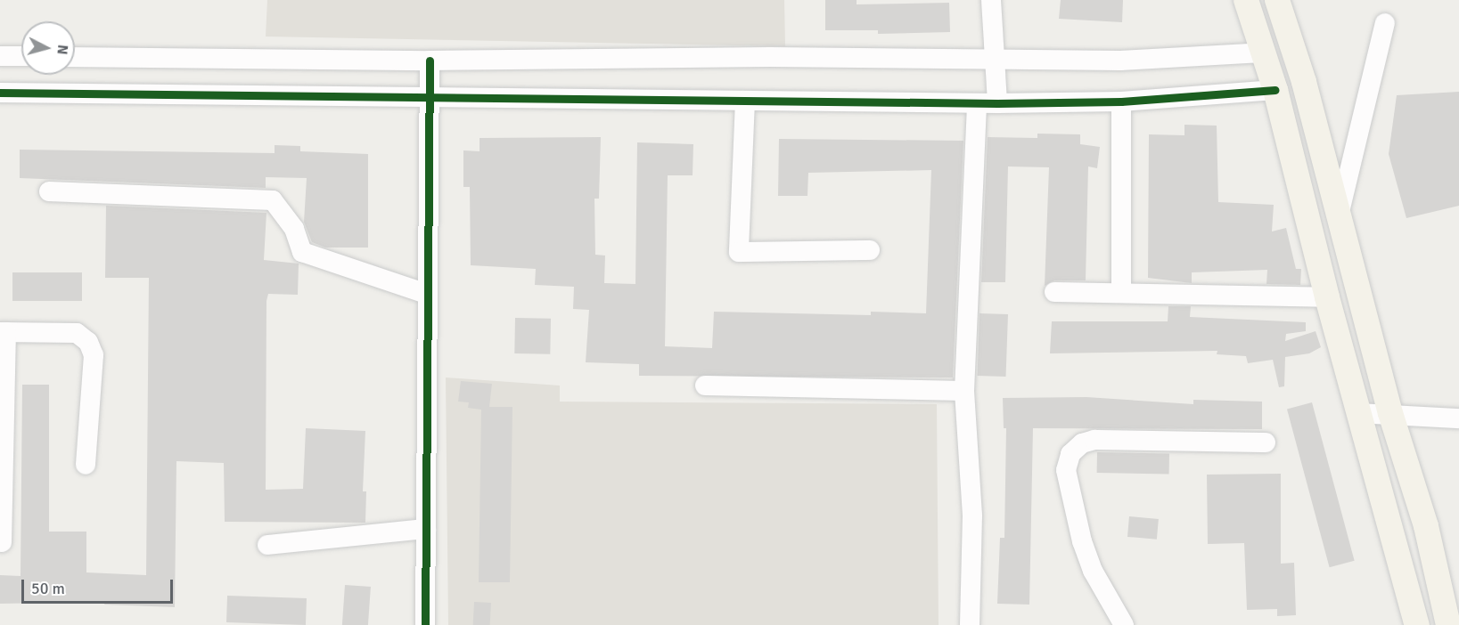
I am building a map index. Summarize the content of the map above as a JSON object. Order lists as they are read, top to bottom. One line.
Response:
{"scale_bar":"50 m","north":"right"}
